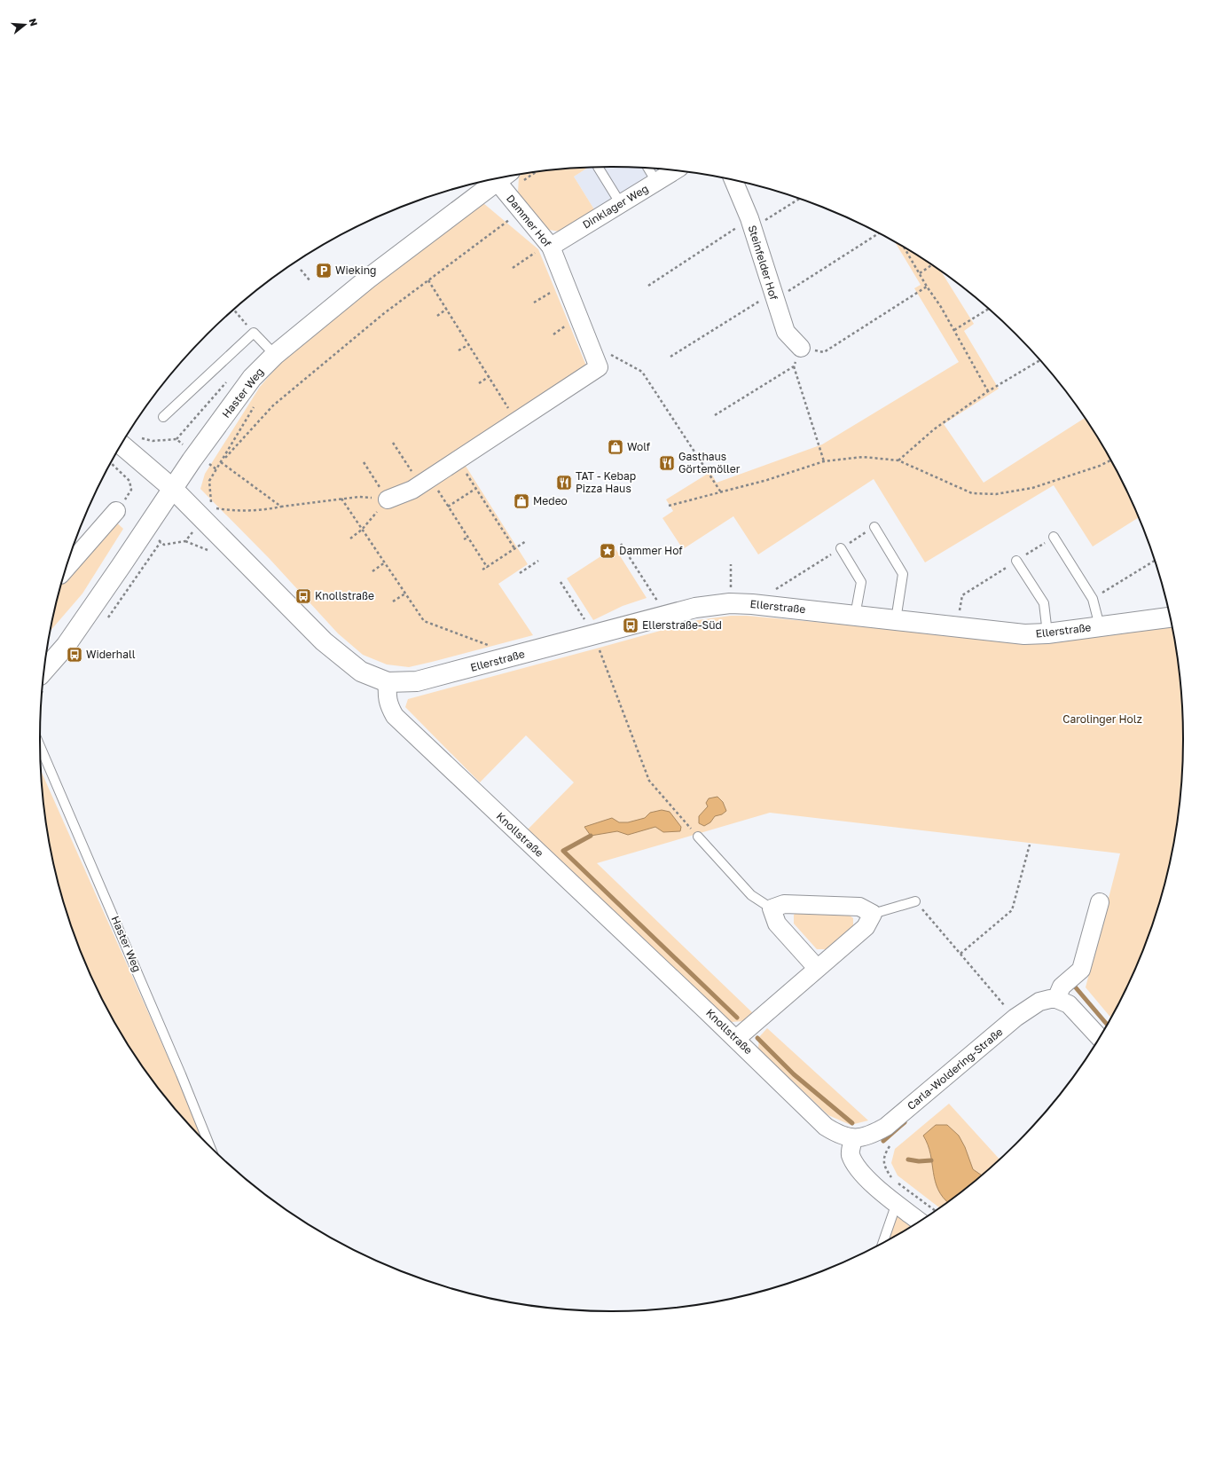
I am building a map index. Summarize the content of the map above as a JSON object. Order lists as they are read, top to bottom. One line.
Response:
{"streets":{"street":["Dinklager Weg","Dammer Hof","Steinfelder Hof","Haster Weg","Ellerstraße","Knollstraße","Carla-Woldering-Straße"]},"crossings":[["Dinklager Weg","Dammer Hof"],["Ellerstraße","Knollstraße"],["Knollstraße","Carla-Woldering-Straße"]],"parks":["Carolinger Holz"],"places":{"parking":["Wieking"],"shop":["Wolf","Medeo"],"restaurant":["Gasthaus Görtemöller","TAT - Kebap Pizza Haus"],"place":["Dammer Hof"],"bus stop":["Knollstraße","Ellerstraße-Süd","Widerhall"]},"north":"right"}
